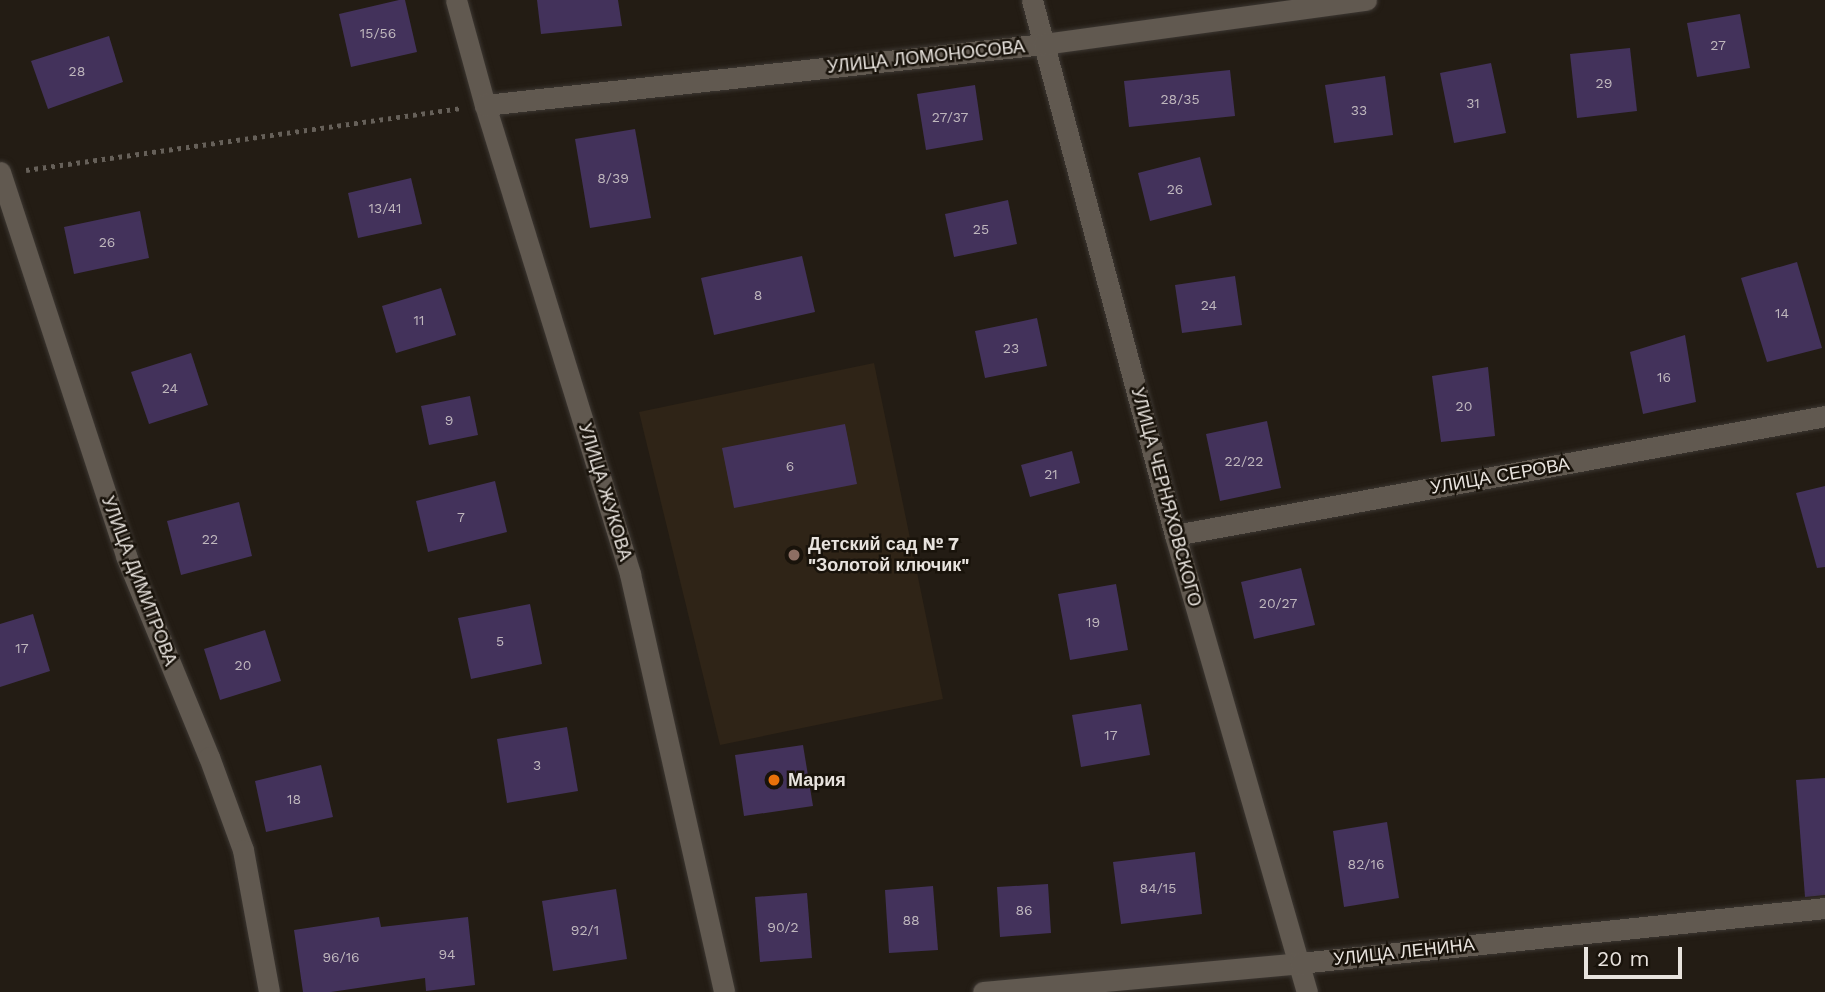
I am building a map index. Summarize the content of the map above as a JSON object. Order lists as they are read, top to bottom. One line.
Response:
{"streets":{"street":["УЛИЦА ЛОМОНОСОВА","УЛИЦА СЕРОВА","УЛИЦА ЖУКОВА","УЛИЦА ЧЕРНЯХОВСКОГО","УЛИЦА ДИМИТРОВА","УЛИЦА ЛЕНИНА"]},"crossings":[["УЛИЦА ЛОМОНОСОВА","УЛИЦА ЖУКОВА"],["УЛИЦА ЛОМОНОСОВА","УЛИЦА ЧЕРНЯХОВСКОГО"],["УЛИЦА СЕРОВА","УЛИЦА ЧЕРНЯХОВСКОГО"],["УЛИЦА ЧЕРНЯХОВСКОГО","УЛИЦА ЛЕНИНА"]],"places":["Детский сад № 7 \"Золотой ключик\"","Мария"],"house_numbers":["15/56","27","28","29","28/35","31","33","27/37","8/39","26","13/41","25","26","8","24","14","11","23","16","24","20","9","22/22","6","21","7","22","20/27","19","5","17","20","17","3","18","82/16","84/15","86","88","90/2","92/1","94","96/16"],"scale_bar":"20 m"}
